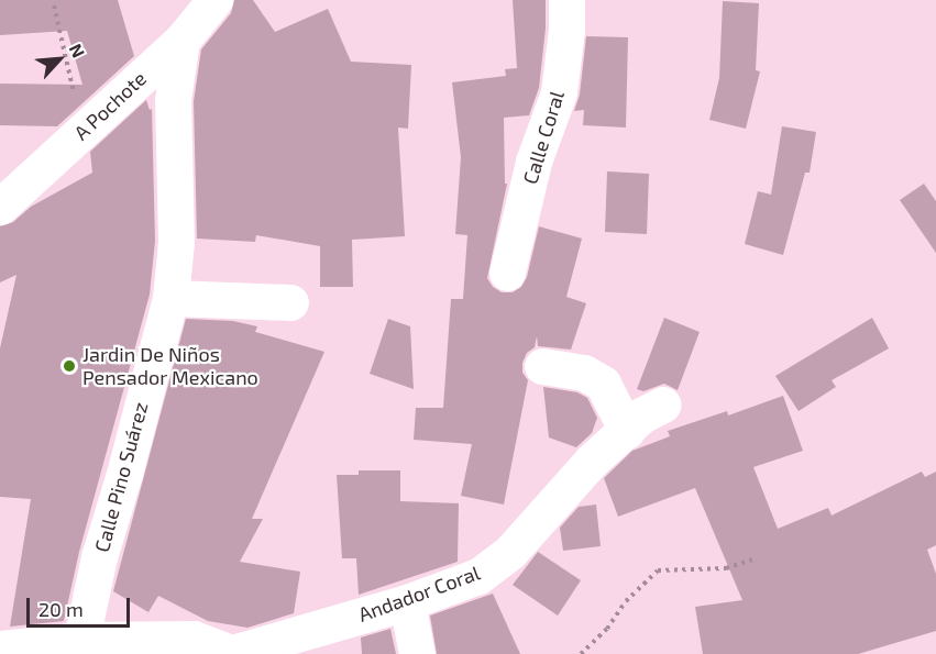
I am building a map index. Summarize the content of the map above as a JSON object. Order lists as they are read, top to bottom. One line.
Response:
{"streets":{"street":["A Pochote","Calle Coral","Calle Pino Suárez","Andador Coral"]},"crossings":[["A Pochote","Calle Pino Suárez"]],"places":["Jardin De Niños Pensador Mexicano"],"scale_bar":"20 m","north":"top right"}
